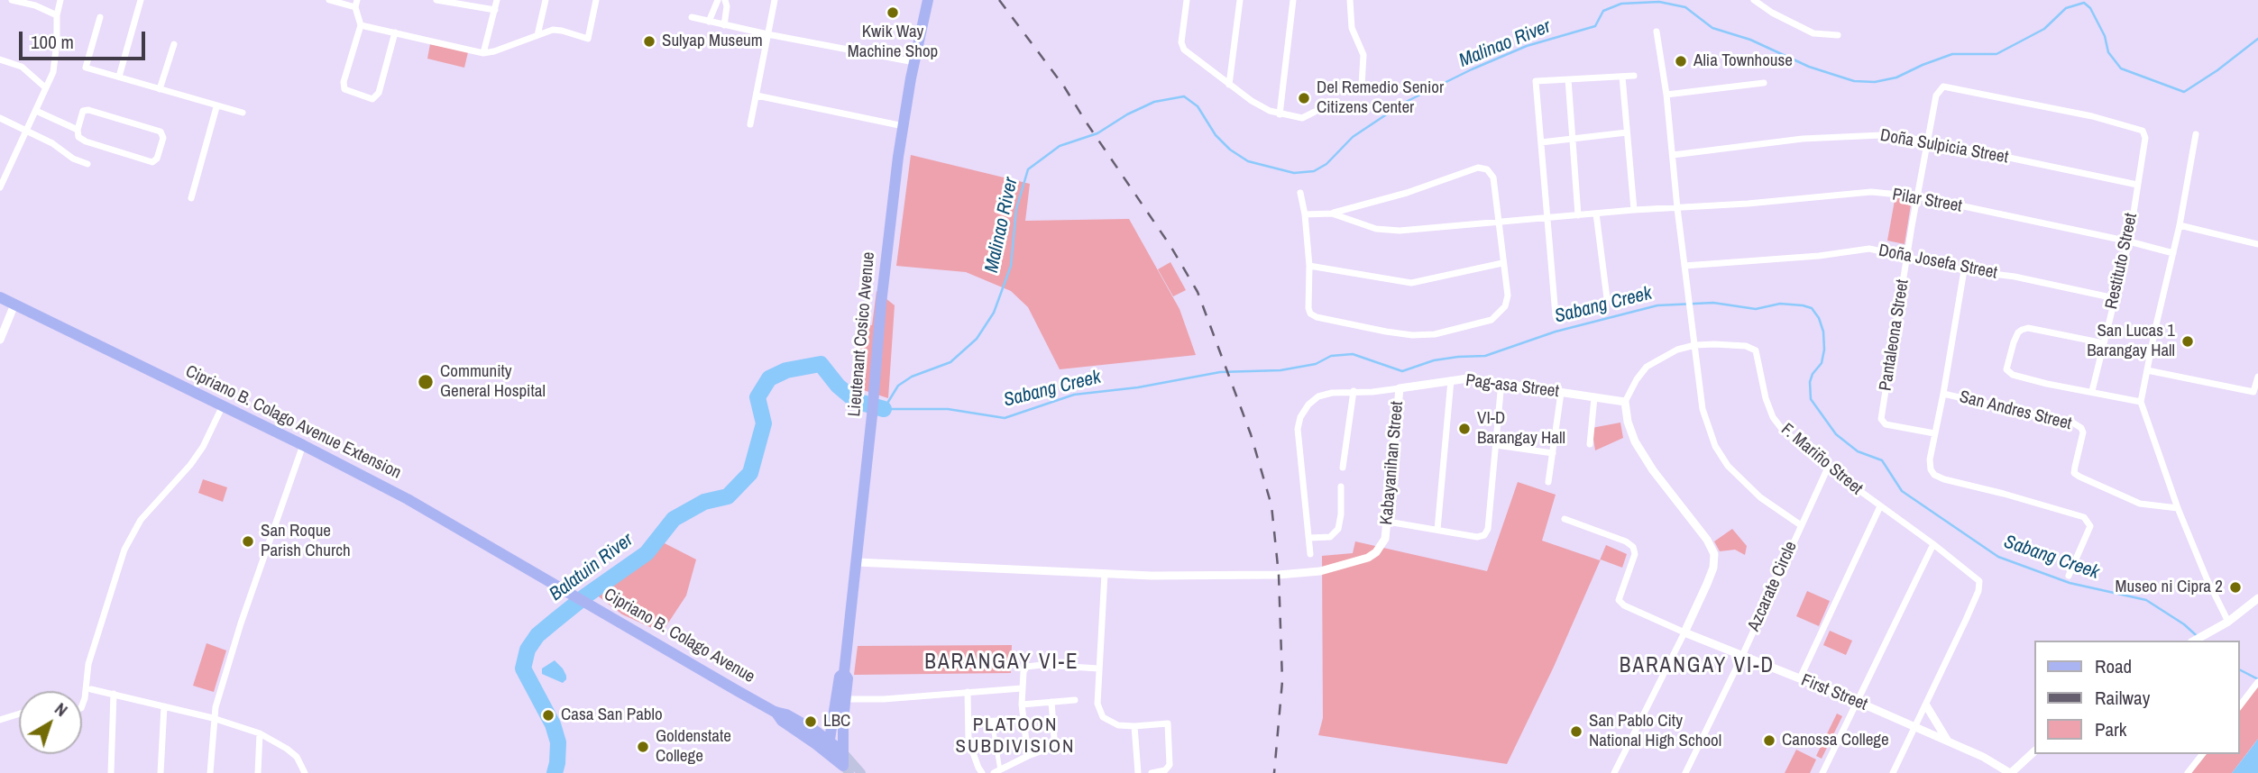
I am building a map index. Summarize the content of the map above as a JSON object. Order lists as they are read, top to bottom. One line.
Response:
{"streets":{"main road":["Lieutenant Cosico Avenue","Cipriano B. Colago Avenue Extension","Cipriano B. Colago Avenue"],"street":["Doña Sulpicia Street","Pilar Street","Restituto Street","Doña Josefa Street","Pantaleona Street","Pag-asa Street","San Andres Street","F. Mariño Street","Kabayanihan Street","Azcarate Circle","First Street"]},"crossings":[["Doña Sulpicia Street","Restituto Street"],["Doña Sulpicia Street","Pantaleona Street"],["Pilar Street","Restituto Street"],["Pilar Street","Pantaleona Street"],["Restituto Street","Doña Josefa Street"],["Restituto Street","Pantaleona Street"],["Doña Josefa Street","Pantaleona Street"],["Lieutenant Cosico Avenue","Cipriano B. Colago Avenue"],["Pag-asa Street","F. Mariño Street"],["Pag-asa Street","Kabayanihan Street"],["Cipriano B. Colago Avenue Extension","Cipriano B. Colago Avenue"],["F. Mariño Street","Azcarate Circle"],["F. Mariño Street","First Street"],["Azcarate Circle","First Street"]],"districts":["BARANGAY VI-E","BARANGAY VI-D","PLATOON SUBDIVISION"],"water":["Malinao River","Sabang Creek","Balatuin River"],"places":["Kwik Way Machine Shop","Sulyap Museum","Alia Townhouse","Del Remedio Senior Citizens Center","San Lucas 1 Barangay Hall","Community General Hospital","VI-D Barangay Hall","San Roque Parish Church","Museo ni Cipra 2","Casa San Pablo","LBC","San Pablo City National High School","Canossa College","Goldenstate College"],"legend":["Road","Railway","Park"],"scale_bar":"100 m","north":"top right"}
